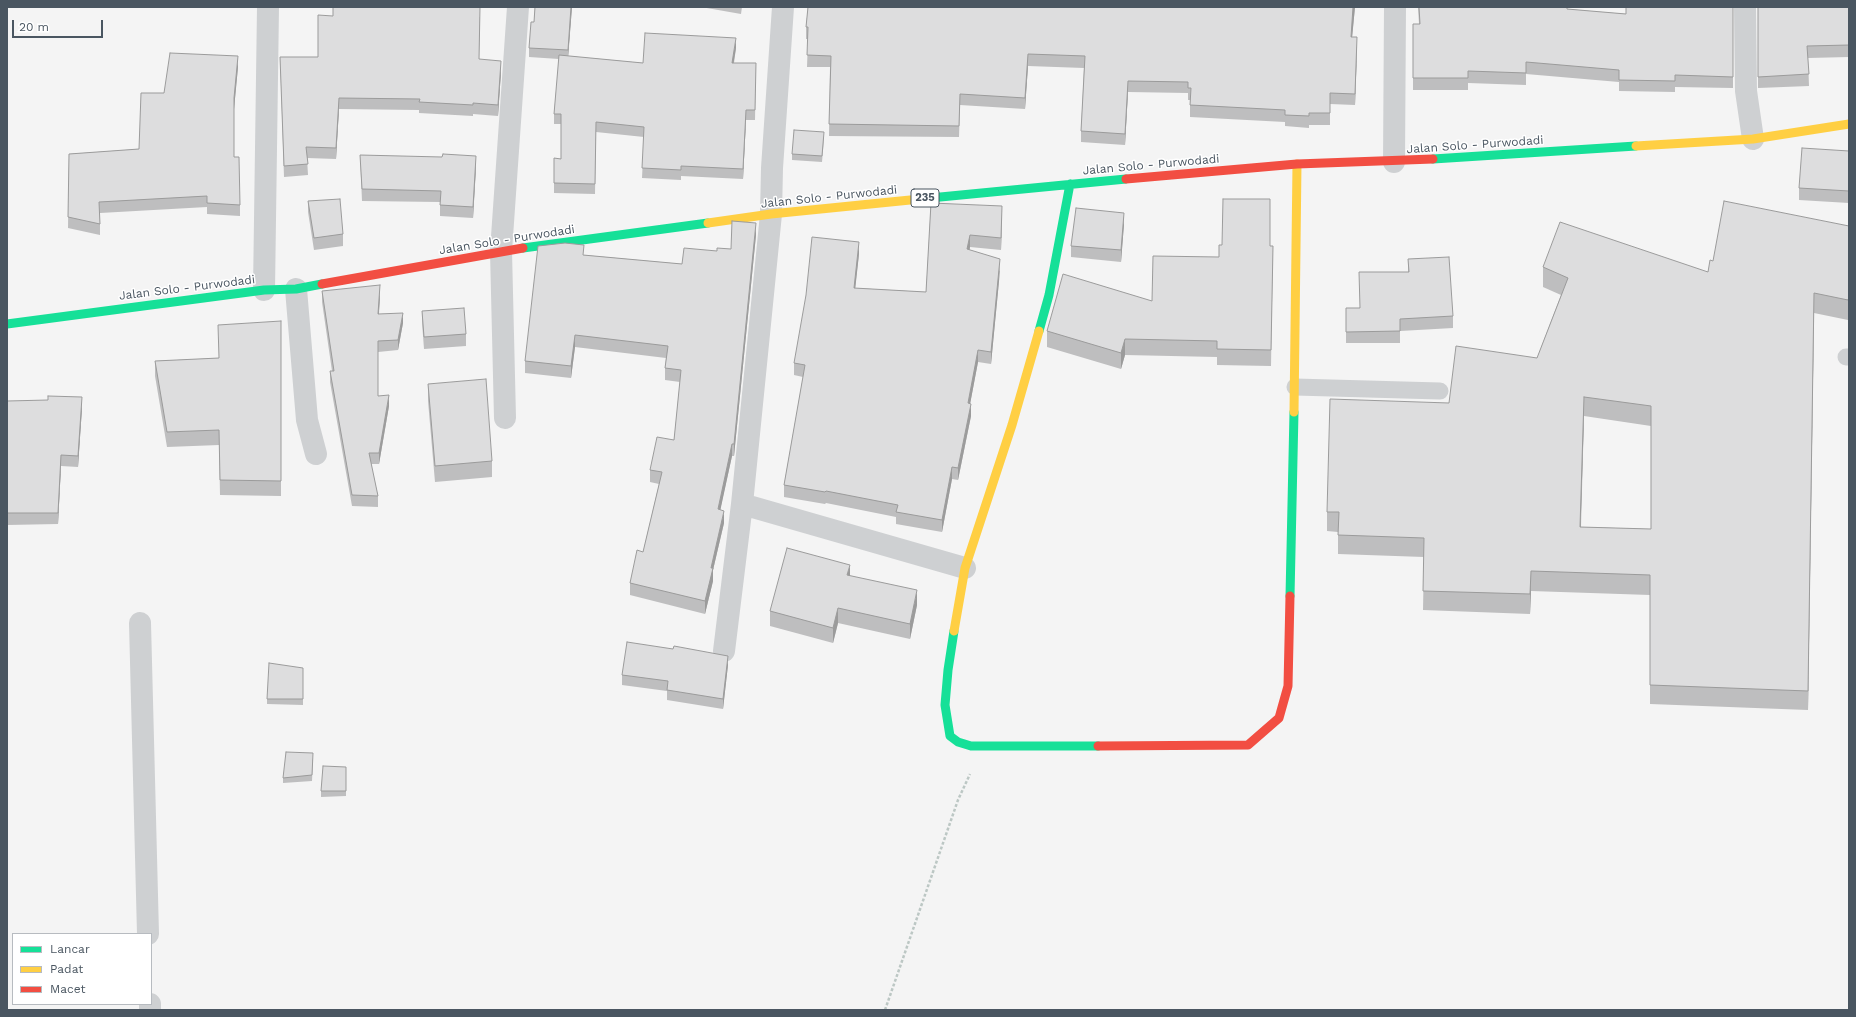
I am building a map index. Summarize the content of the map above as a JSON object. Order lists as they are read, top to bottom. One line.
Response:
{"streets":{"main road":["Jalan Solo - Purwodadi","235"]},"legend":["Lancar","Padat","Macet"],"scale_bar":"20 m"}
